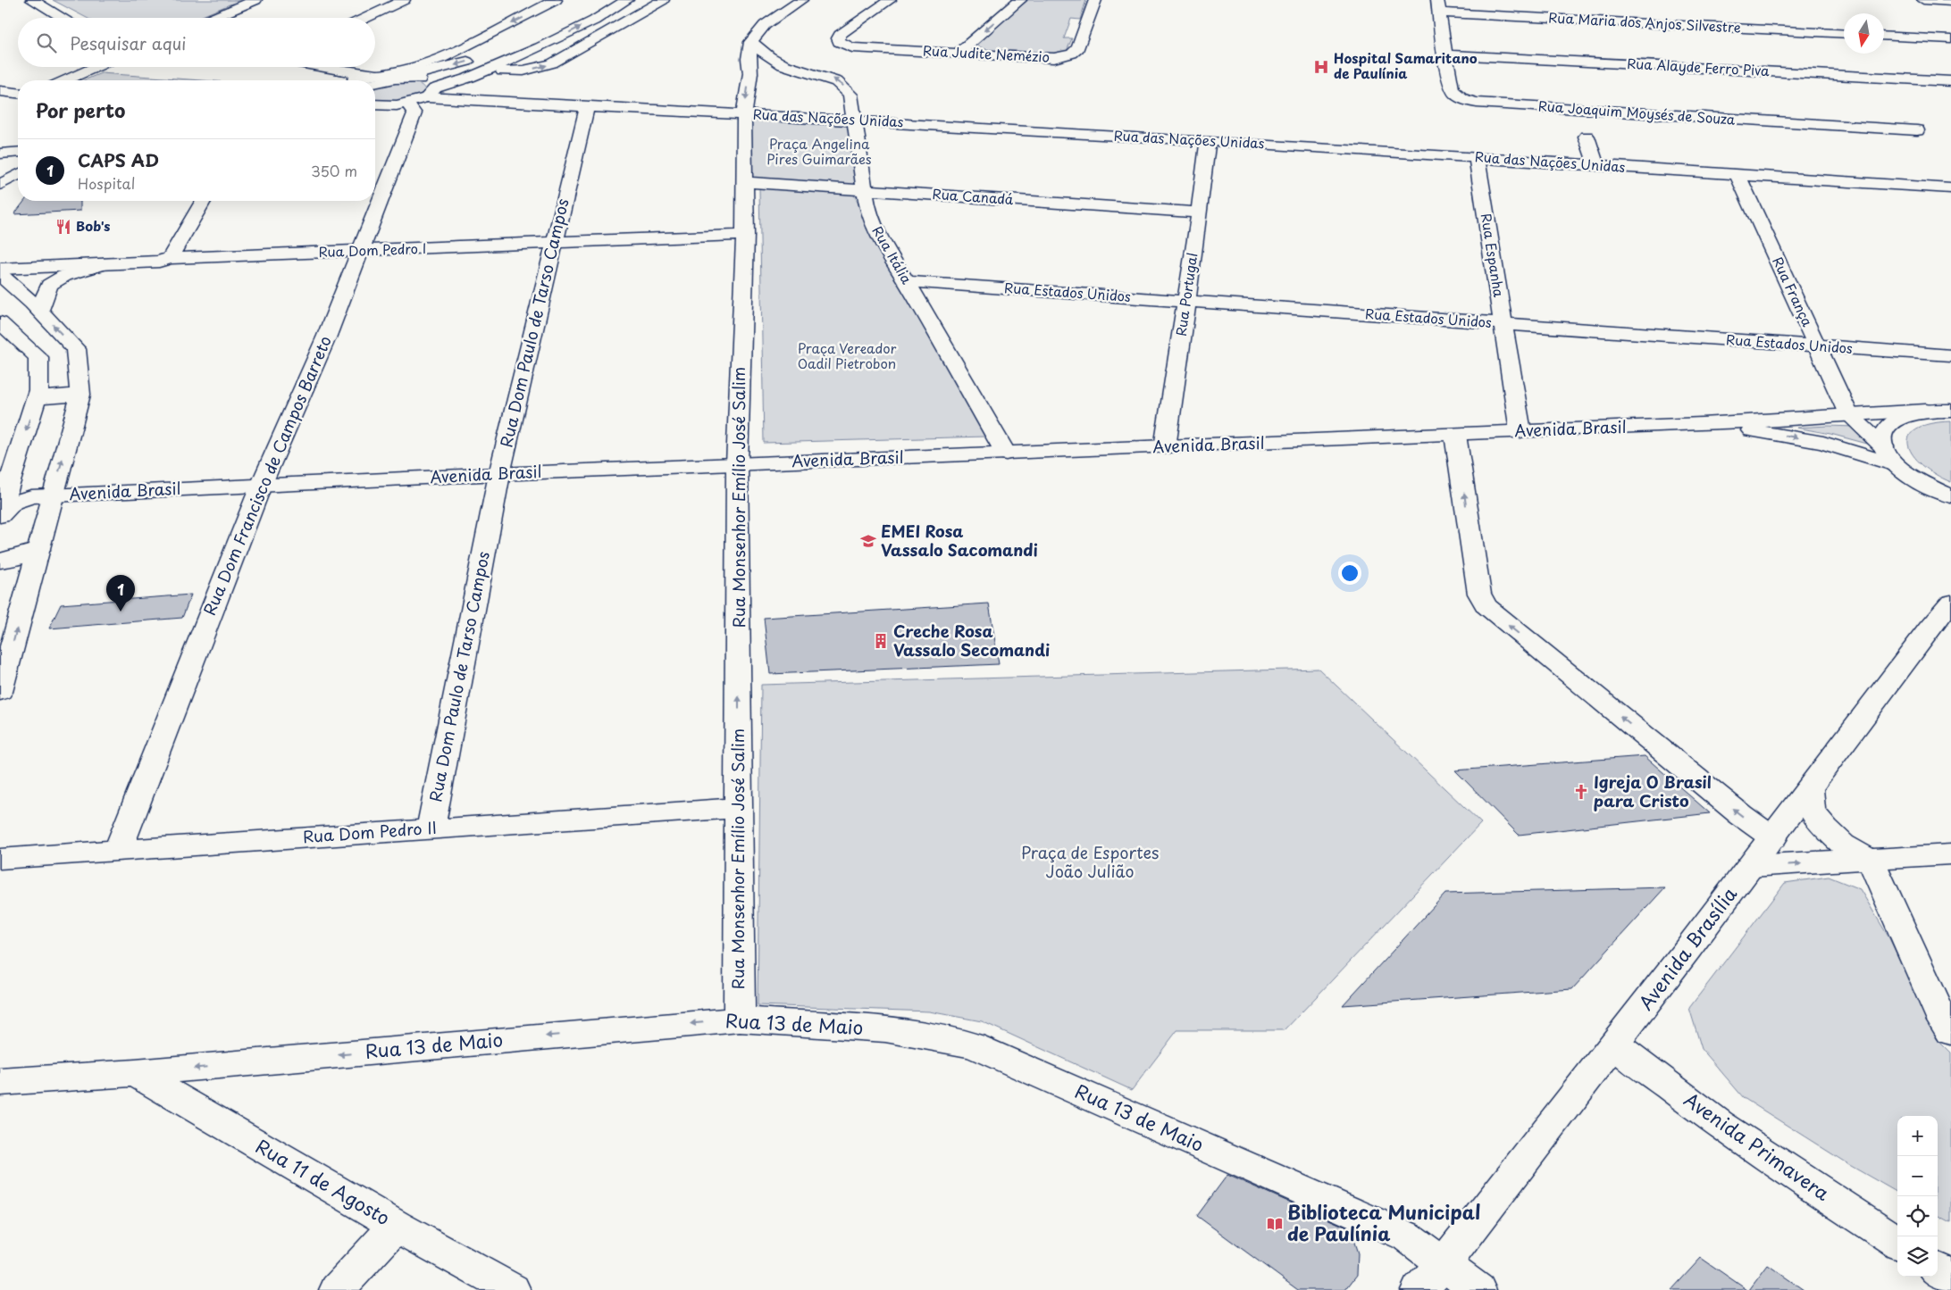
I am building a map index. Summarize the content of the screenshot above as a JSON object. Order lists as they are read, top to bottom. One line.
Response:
{"streets":{"street":["Rua Maria dos Anjos Silvestre","Rua Judite Nemézio","Rua Alayde Ferro Piva","Rua Joaquim Moysés de Souza","Rua das Nações Unidas","Rua Canadá","Rua Dom Pedro I","Rua Itália","Rua Espanha","Rua França","Rua Estados Unidos","Rua Portugal","Rua Dom Paulo de Tarso Campos","Avenida Brasil","Rua Dom Francisco de Campos Barreto","Rua Monsenhor Emílio José Salim","Rua Dom Pedro II","Avenida Brasília","Rua 13 de Maio","Avenida Primavera","Rua 11 de Agosto"]},"crossings":[["Rua Maria dos Anjos Silvestre","Rua Joaquim Moysés de Souza"],["Rua Alayde Ferro Piva","Rua Joaquim Moysés de Souza"],["Rua das Nações Unidas","Rua Itália"],["Rua das Nações Unidas","Rua Espanha"],["Rua das Nações Unidas","Rua França"],["Rua das Nações Unidas","Rua Portugal"],["Rua das Nações Unidas","Rua Dom Paulo de Tarso Campos"],["Rua das Nações Unidas","Rua Dom Francisco de Campos Barreto"],["Rua das Nações Unidas","Rua Monsenhor Emílio José Salim"],["Rua Canadá","Rua Itália"],["Rua Canadá","Rua Portugal"],["Rua Canadá","Rua Monsenhor Emílio José Salim"],["Rua Dom Pedro I","Rua Dom Paulo de Tarso Campos"],["Rua Dom Pedro I","Rua Dom Francisco de Campos Barreto"],["Rua Dom Pedro I","Rua Monsenhor Emílio José Salim"],["Rua Itália","Rua Estados Unidos"],["Rua Itália","Avenida Brasil"],["Rua Itália","Rua Monsenhor Emílio José Salim"],["Rua Espanha","Rua Estados Unidos"],["Rua Espanha","Avenida Brasil"],["Rua França","Rua Estados Unidos"],["Rua França","Avenida Brasil"],["Rua Estados Unidos","Rua Portugal"],["Rua Portugal","Avenida Brasil"],["Rua Dom Paulo de Tarso Campos","Avenida Brasil"],["Rua Dom Paulo de Tarso Campos","Rua Dom Pedro II"],["Avenida Brasil","Rua Dom Francisco de Campos Barreto"],["Avenida Brasil","Rua Monsenhor Emílio José Salim"],["Rua Dom Francisco de Campos Barreto","Rua Dom Pedro II"],["Rua Monsenhor Emílio José Salim","Rua Dom Pedro II"],["Rua Monsenhor Emílio José Salim","Rua 13 de Maio"],["Avenida Brasília","Rua 13 de Maio"],["Avenida Brasília","Avenida Primavera"],["Rua 13 de Maio","Rua 11 de Agosto"]],"one_way":["Rua 13 de Maio"],"parks":["Praça Angelina Pires Guimarães","Praça Vereador Oadil Pietrobon","Praça de Esportes João Julião"],"places":{"hospital":["Hospital Samaritano de Paulínia"],"restaurant":["Bob's"],"school or university":["EMEI Rosa Vassalo Sacomandi"],"building":["Creche Rosa Vassalo Secomandi"],"church":["Igreja O Brasil para Cristo"],"library":["Biblioteca Municipal de Paulínia"]},"north":"bottom","page":{"search":"Pesquisar aqui","heading":"Por perto","list":[{"mark":"1","name":"CAPS AD","note":"Hospital","value":"350 m"}],"pins":"1","map_buttons":["+","−"]}}
